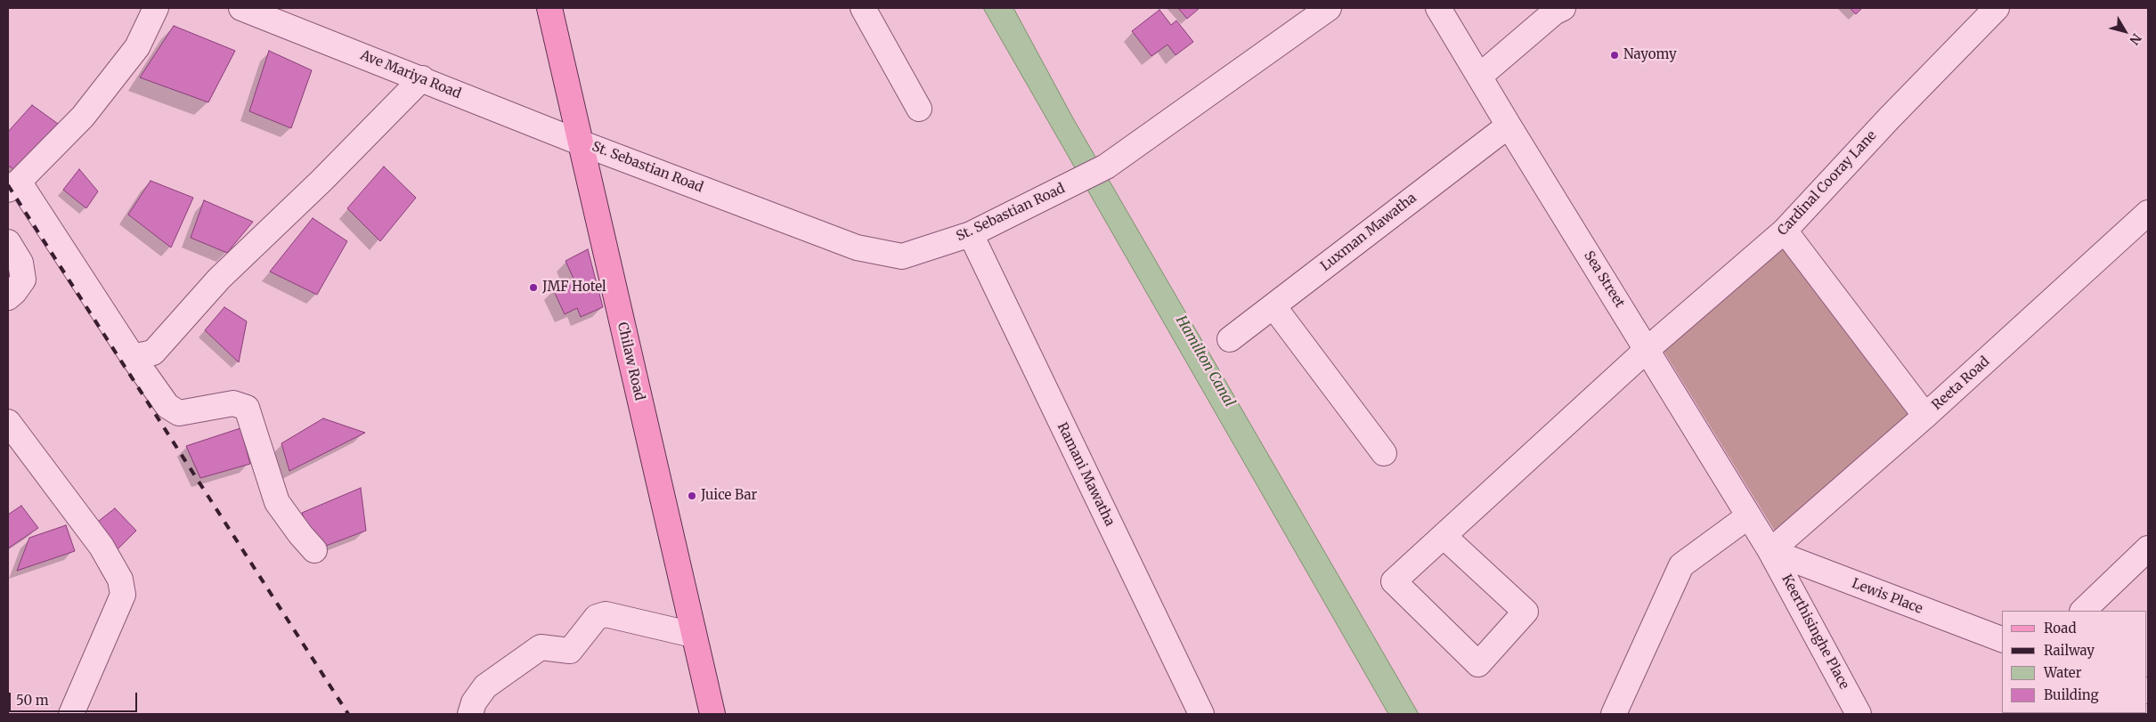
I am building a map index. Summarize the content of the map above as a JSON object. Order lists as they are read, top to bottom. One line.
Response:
{"streets":{"main road":["Chilaw Road"],"street":["Ave Mariya Road","St. Sebastian Road","Cardinal Cooray Lane","Luxman Mawatha","Sea Street","Reeta Road","Ramani Mawatha","Lewis Place","Keerthisinghe Place"]},"crossings":[["Ave Mariya Road","St. Sebastian Road"],["Ave Mariya Road","Chilaw Road"],["St. Sebastian Road","Chilaw Road"],["St. Sebastian Road","Ramani Mawatha"],["Cardinal Cooray Lane","Sea Street"],["Luxman Mawatha","Sea Street"],["Sea Street","Reeta Road"],["Sea Street","Lewis Place"],["Sea Street","Keerthisinghe Place"],["Reeta Road","Lewis Place"],["Reeta Road","Keerthisinghe Place"],["Lewis Place","Keerthisinghe Place"]],"water":["Hamilton Canal"],"places":["Nayomy","JMF Hotel","Juice Bar"],"legend":["Road","Railway","Water","Building"],"scale_bar":"50 m","north":"bottom right"}
